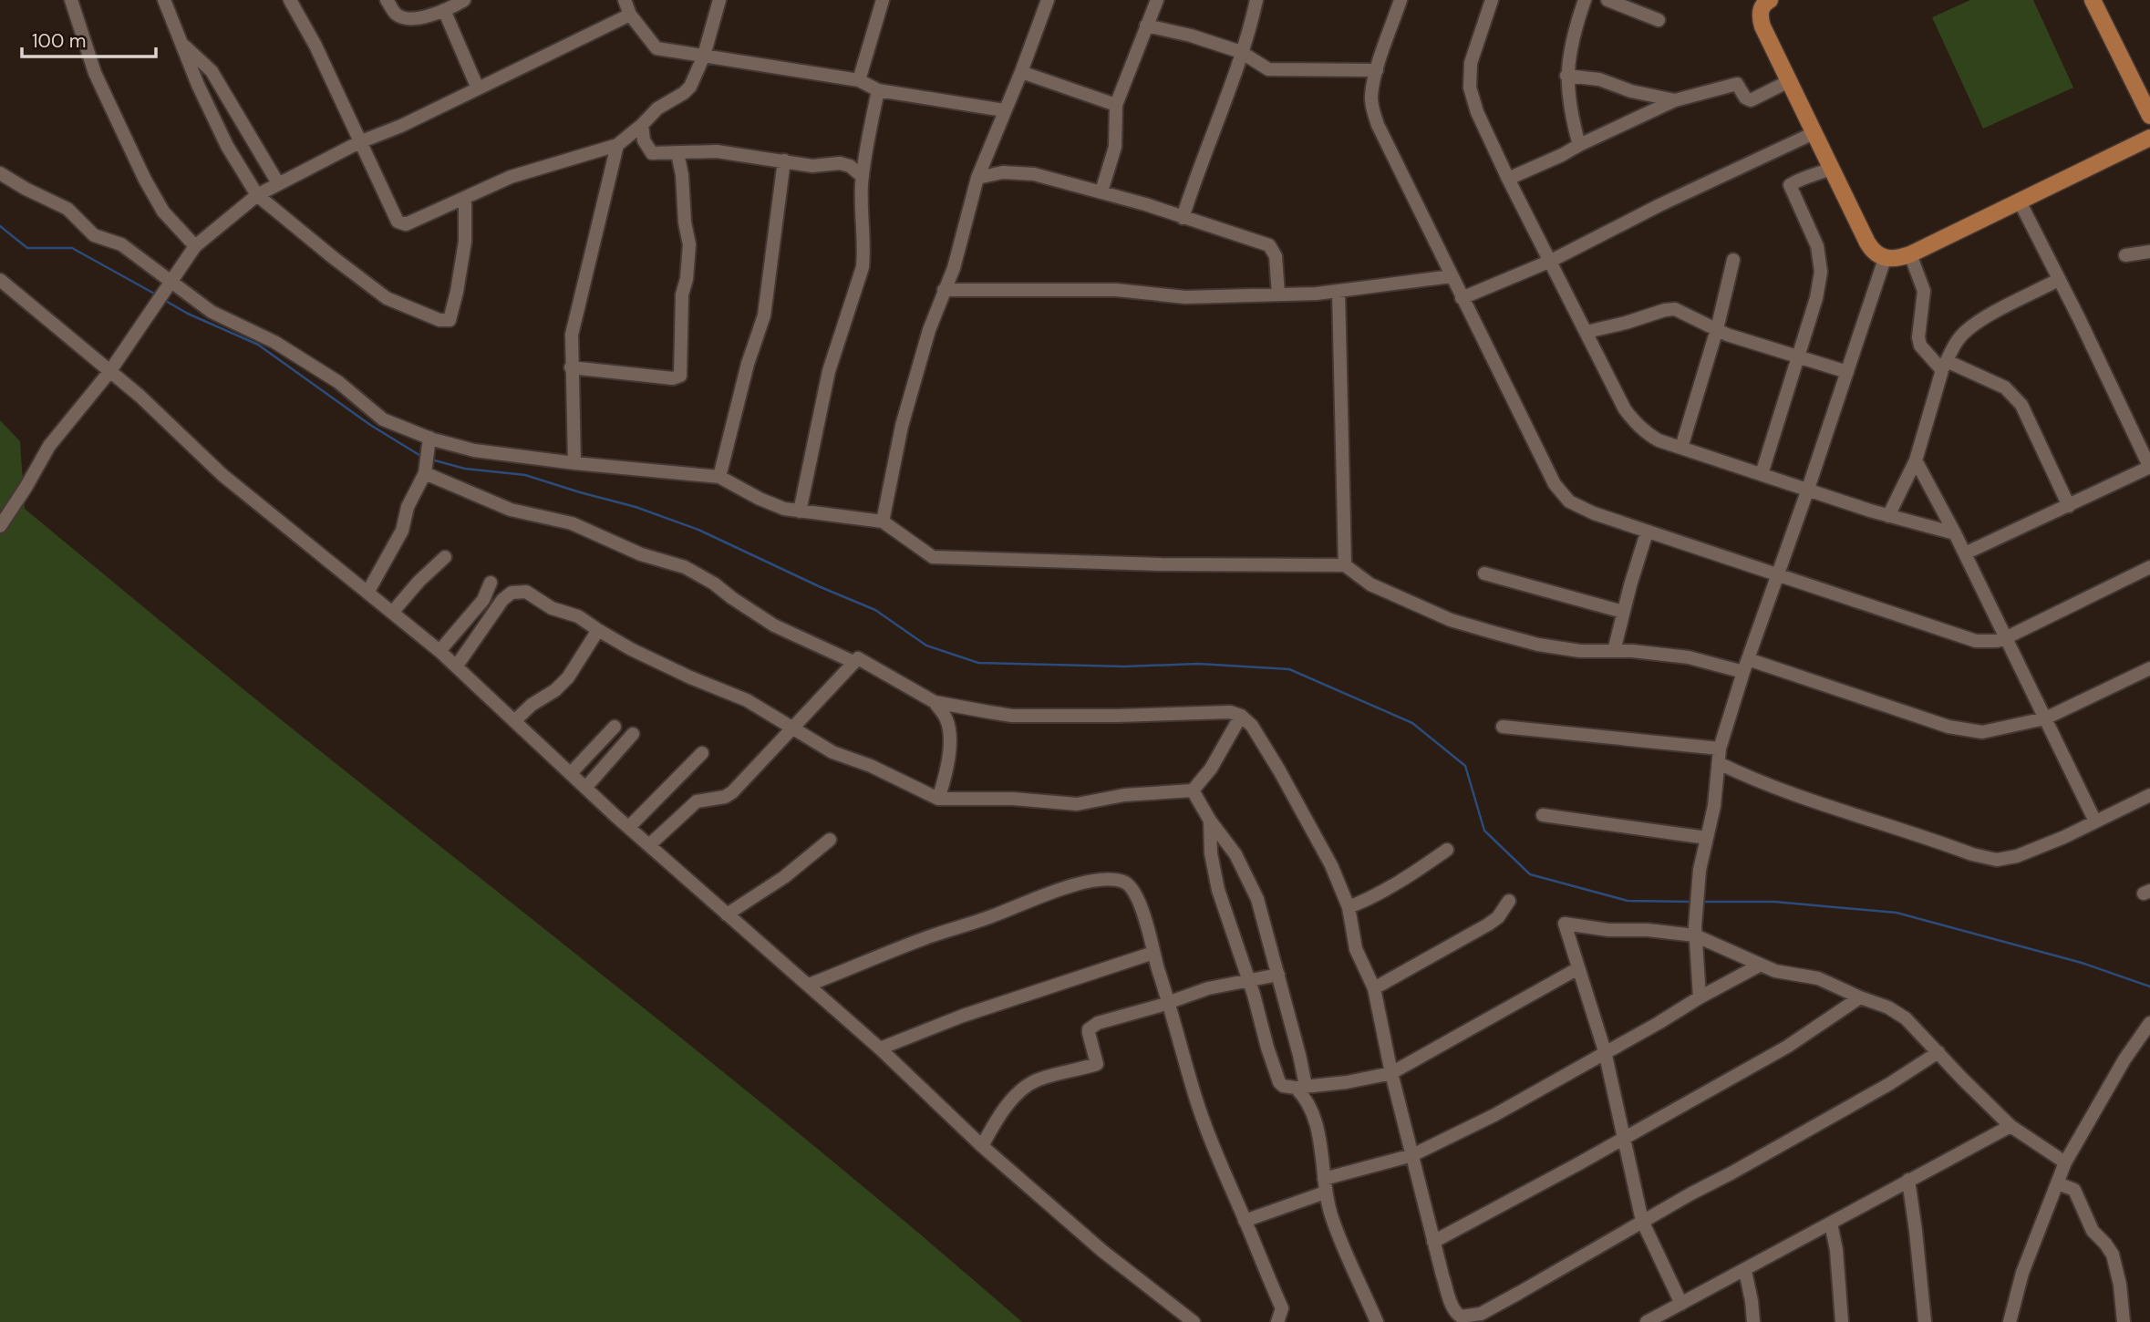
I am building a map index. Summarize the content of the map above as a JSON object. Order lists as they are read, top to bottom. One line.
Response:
{"scale_bar":"100 m"}
